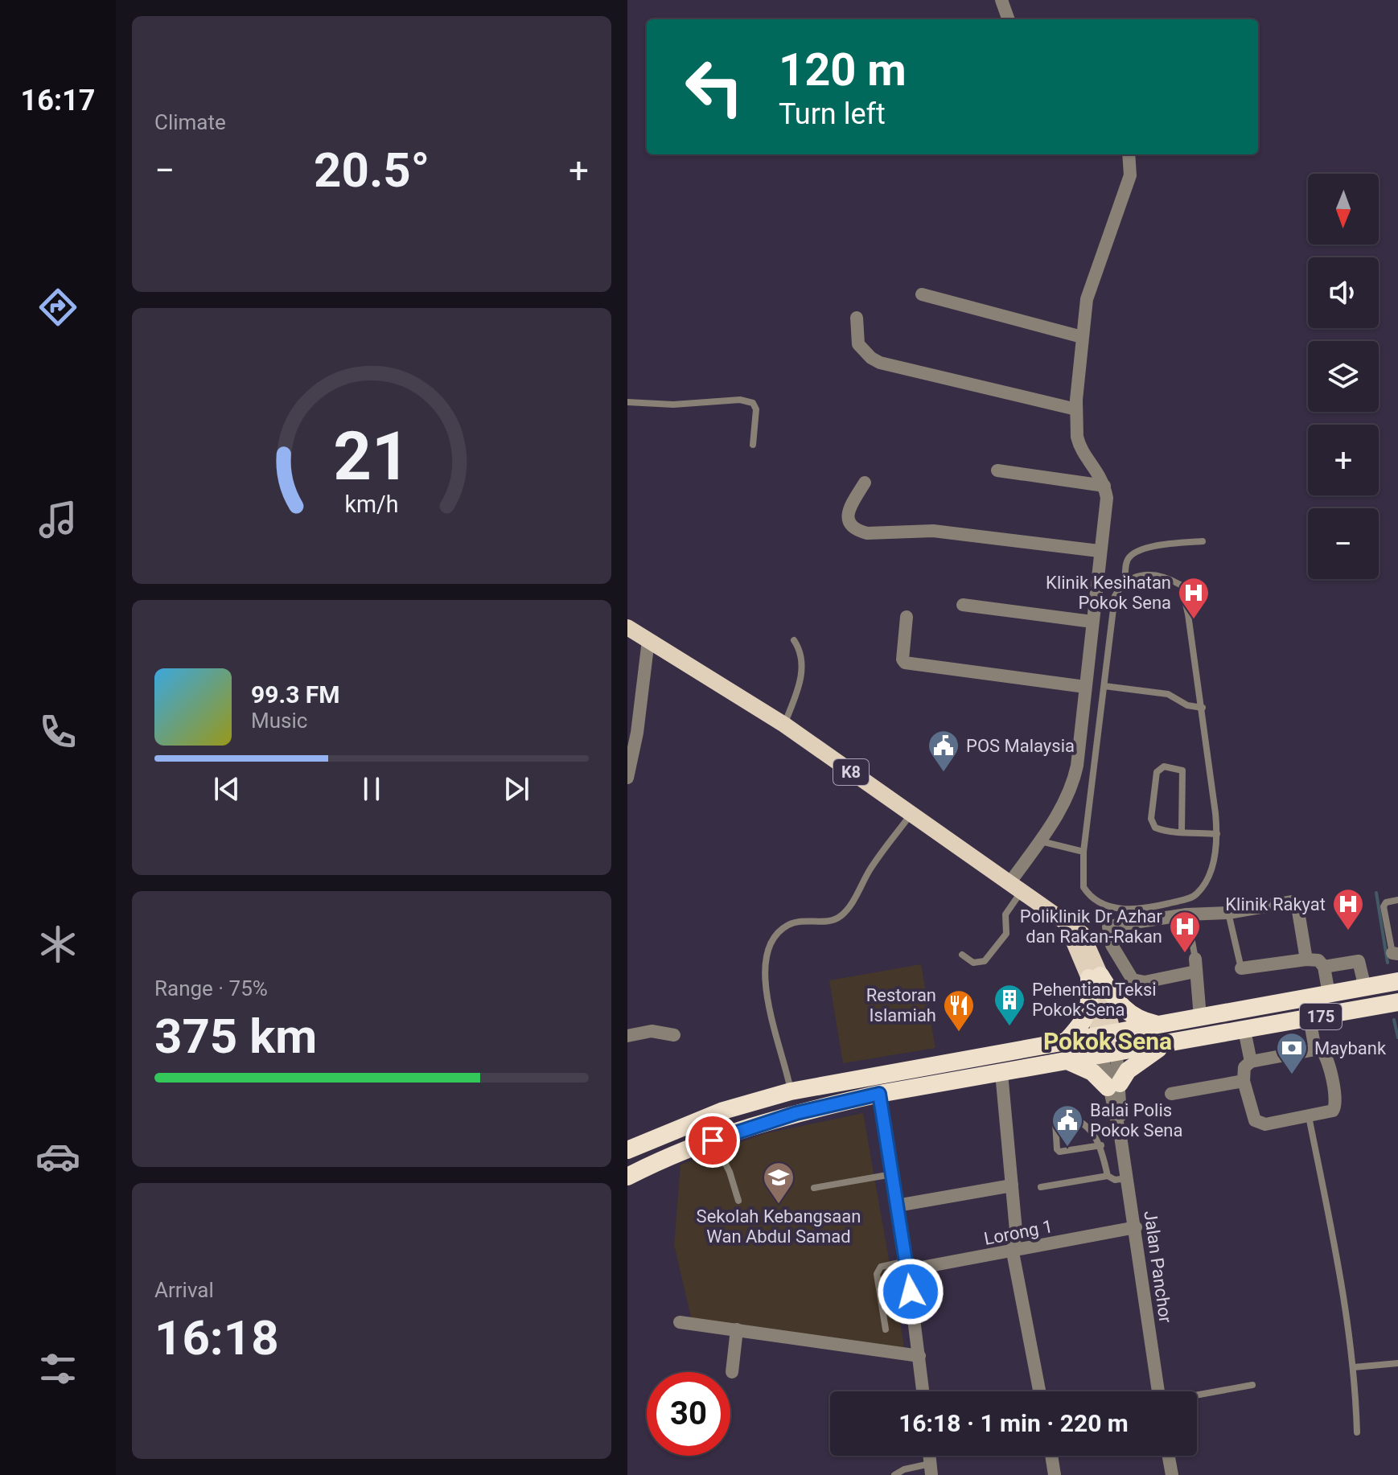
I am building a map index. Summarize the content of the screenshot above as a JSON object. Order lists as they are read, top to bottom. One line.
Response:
{"streets":{"highway":["175"],"main road":["K8"],"street":["Lorong 1","Jalan Panchor"]},"crossings":[["K8","175"],["K8","Jalan Panchor"],["175","Jalan Panchor"],["Lorong 1","Jalan Panchor"]],"districts":["Pokok Sena"],"places":{"hospital":["Klinik Kesihatan Pokok Sena","Klinik Rakyat","Poliklinik Dr Azhar dan Rakan-Rakan"],"public building":["POS Malaysia","Balai Polis Pokok Sena"],"building":["Pehentian Teksi Pokok Sena"],"restaurant":["Restoran Islamiah"],"bank":["Maybank"],"school or university":["Sekolah Kebangsaan Wan Abdul Samad"]},"north":"bottom","page":{"tabs":"16:17","tile":["Climate",["Range · 75%","375 km"],["Arrival","16:18"]],"turn":["120 m","Turn left"],"heat":["−","20.5°","+"],"map_buttons":["+","−"],"song":["99.3 FM","Music"],"limit":"30","trip":"16:18 · 1 min · 220 m","gauge":["21","km/h"]}}
